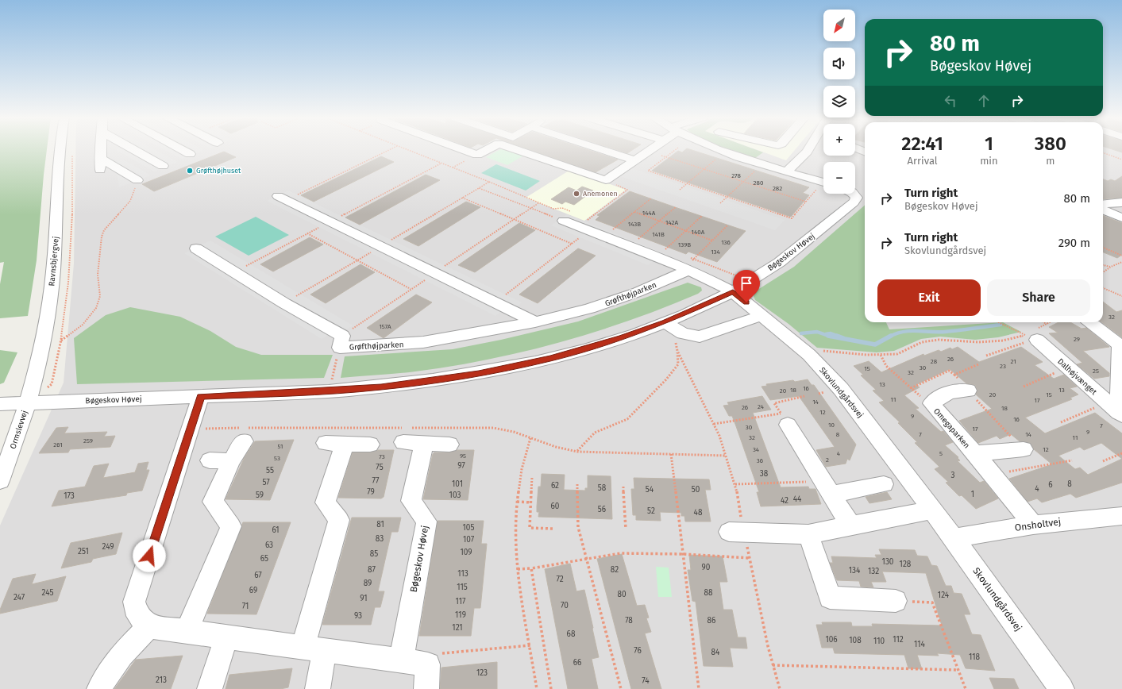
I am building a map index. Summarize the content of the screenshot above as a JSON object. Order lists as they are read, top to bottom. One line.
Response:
{"streets":{"street":["Bøgeskov Høvej","Ravnsbjergvej","Grøfthøjparken","Dalhøjvænget","Skovlundgårdsvej","Omegaparken","Ormslevvej","Onsholtvej"]},"crossings":[["Bøgeskov Høvej","Ravnsbjergvej"],["Bøgeskov Høvej","Skovlundgårdsvej"],["Bøgeskov Høvej","Ormslevvej"],["Ravnsbjergvej","Ormslevvej"],["Skovlundgårdsvej","Onsholtvej"],["Omegaparken","Onsholtvej"]],"places":["Grøfthøjhuset","Anemonen"],"house_numbers":["278","280","282","144A","142A","143B","140A","141B","136","139B","134","32","157A","29","26","28","21","23","30","15","25","32","13","16","18","13","20","20","15","11","17","14","24","26","18","12","9","16","10","7","30","17","9","8","7","14","32","11","259","261","51","34","12","4","5","95","73","53","2","36","97","75","55","38","3","77","57","101","8","6","62","58","4","54","50","79","1","59","103","173","44","42","60","56","52","48","81","105","61","83","107","63","249","251","109","85","65","130","128","90","87","82","134","132","113","67","72","89","115","69","245","88","80","124","247","91","117","70","71","119","93","78","86","121","68","106","112","108","110","114","76","84","118","66","123","213","74"],"north":"bottom left","page":{"map_buttons":["+","−"],"turn":["80 m","Bøgeskov Høvej"],"eta":["22:41","Arrival","1","min","380","m"],"list":[{"name":"Turn right","note":"Bøgeskov Høvej","value":"80 m"},{"name":"Turn right","note":"Skovlundgårdsvej","value":"290 m"}],"buttons":["Exit","Share"]}}
